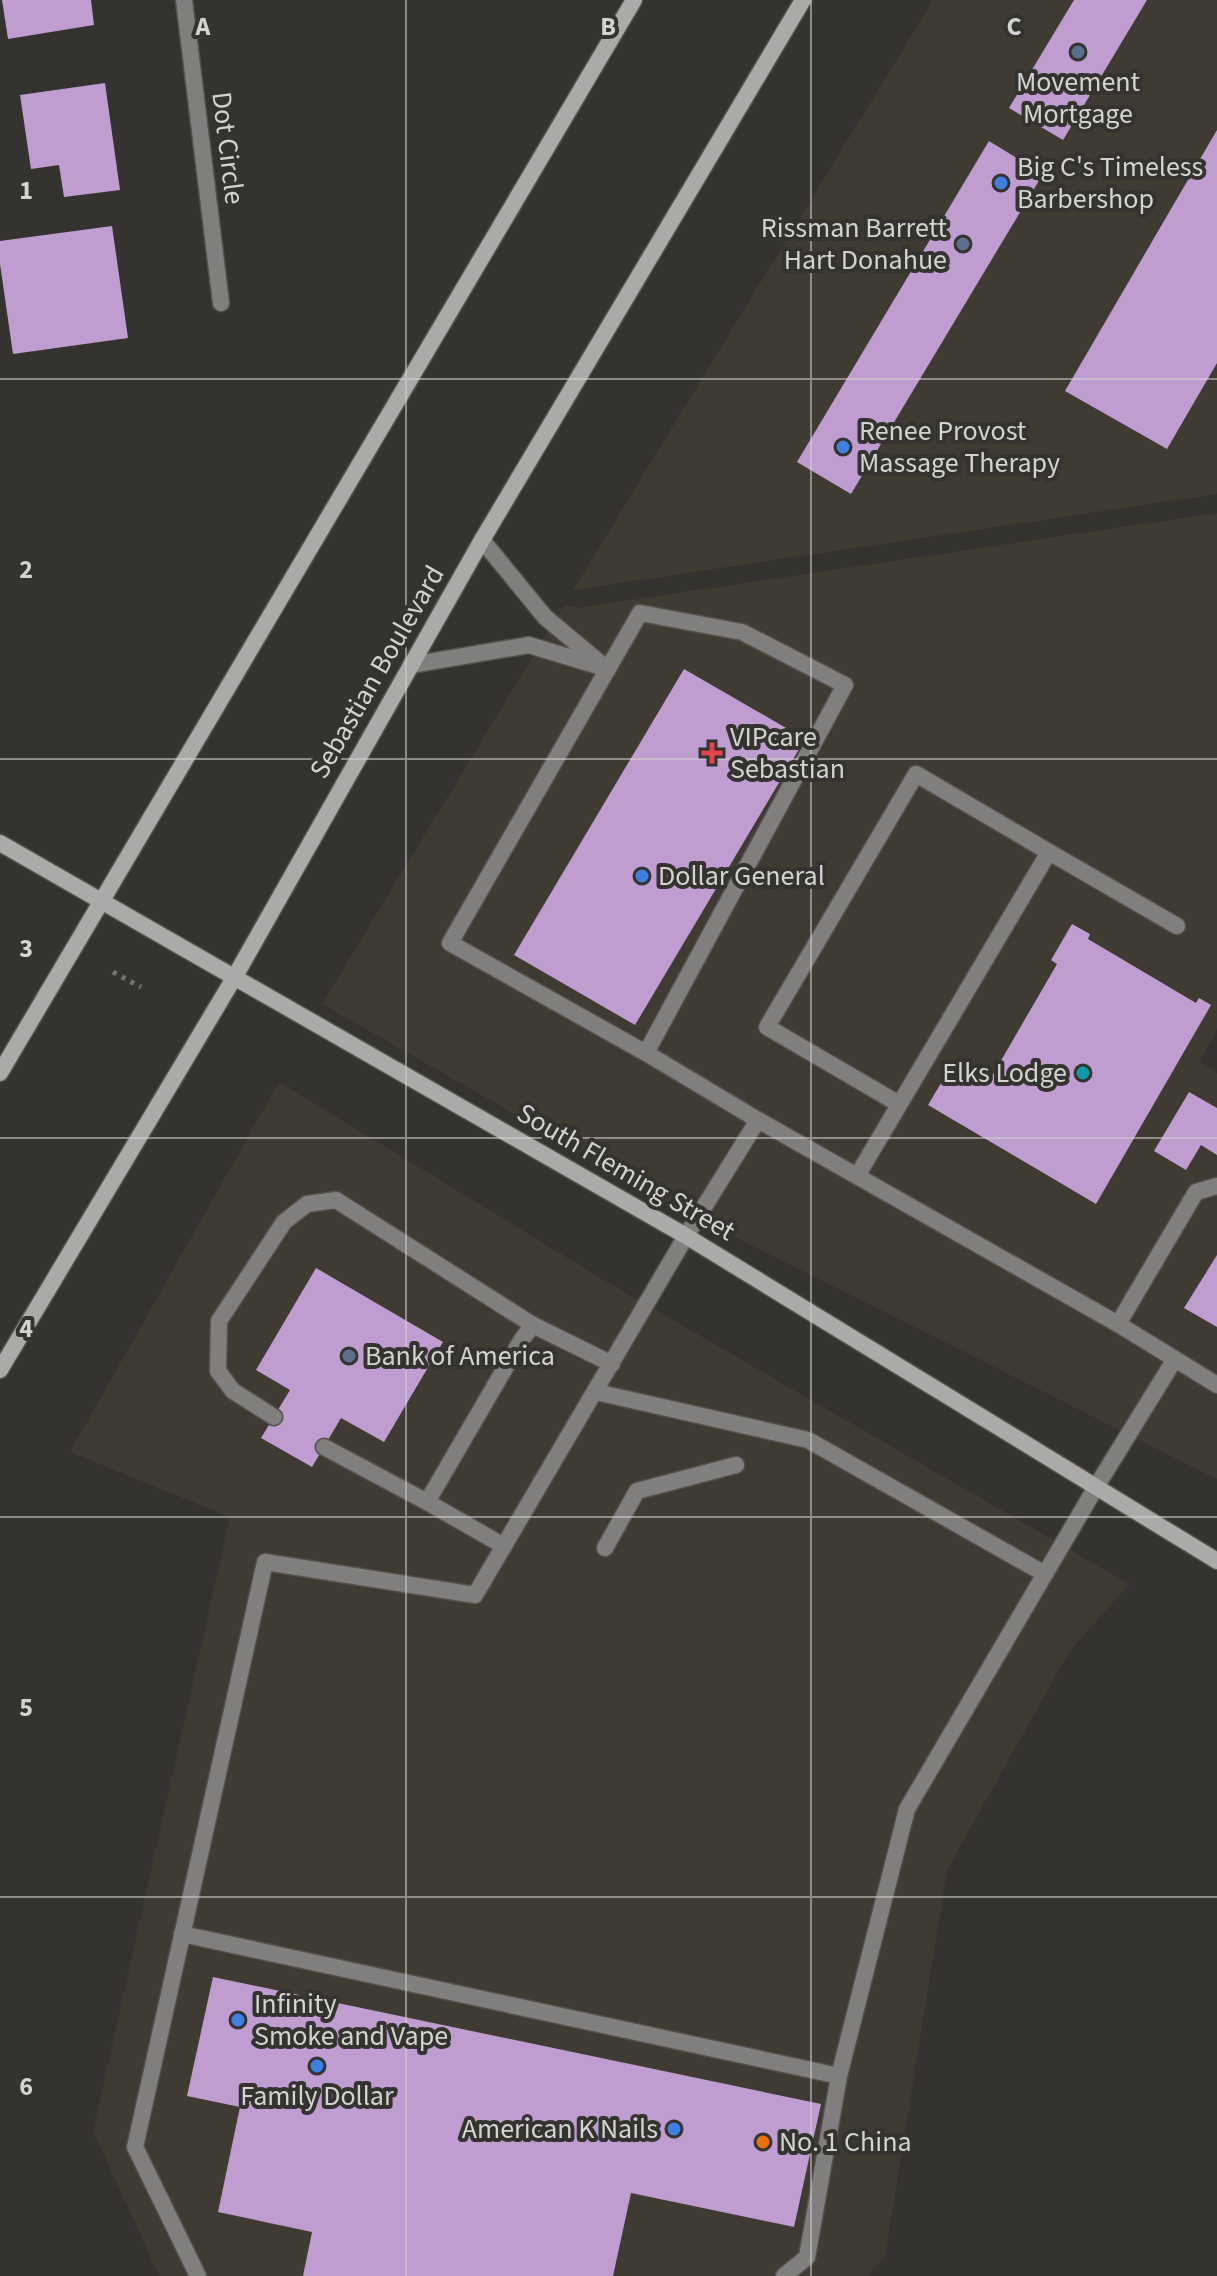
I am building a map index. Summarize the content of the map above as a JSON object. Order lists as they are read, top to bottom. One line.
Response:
{"streets":{"main road":["Sebastian Boulevard","South Fleming Street"],"street":["Dot Circle"]},"crossings":[["Sebastian Boulevard","South Fleming Street"]],"places":{"other":["Movement Mortgage","Big C's Timeless Barbershop","Rissman Barrett Hart Donahue","Renee Provost Massage Therapy","Dollar General","Elks Lodge","Bank of America","Infinity Smoke and Vape","Family Dollar","American K Nails","No. 1 China"],"health":["VIPcare Sebastian"]},"grid":{"columns":["A","B","C"],"rows":["1","2","3","4","5","6"]}}
